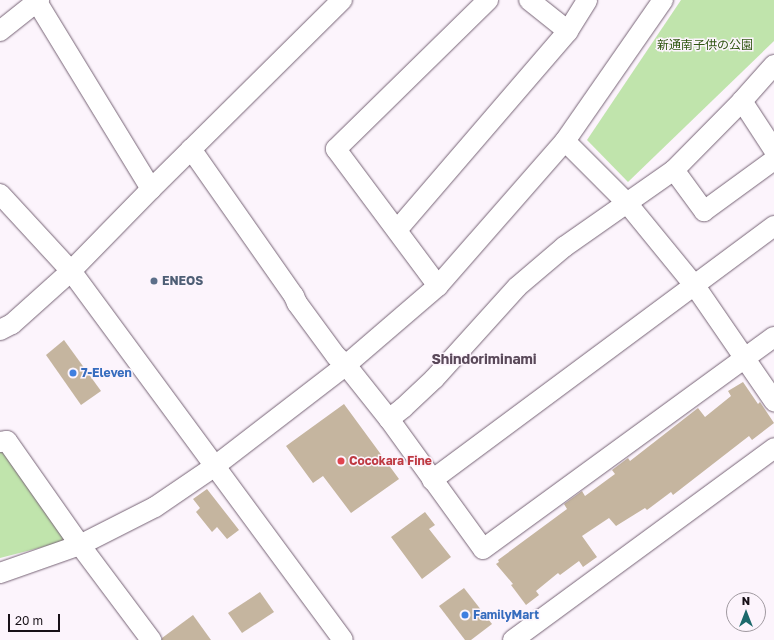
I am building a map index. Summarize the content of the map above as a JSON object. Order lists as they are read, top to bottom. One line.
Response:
{"districts":["Shindoriminami"],"parks":["新通南子供の公園"],"places":["ENEOS","7-Eleven","Cocokara Fine","FamilyMart"],"scale_bar":"20 m","north":"top"}
